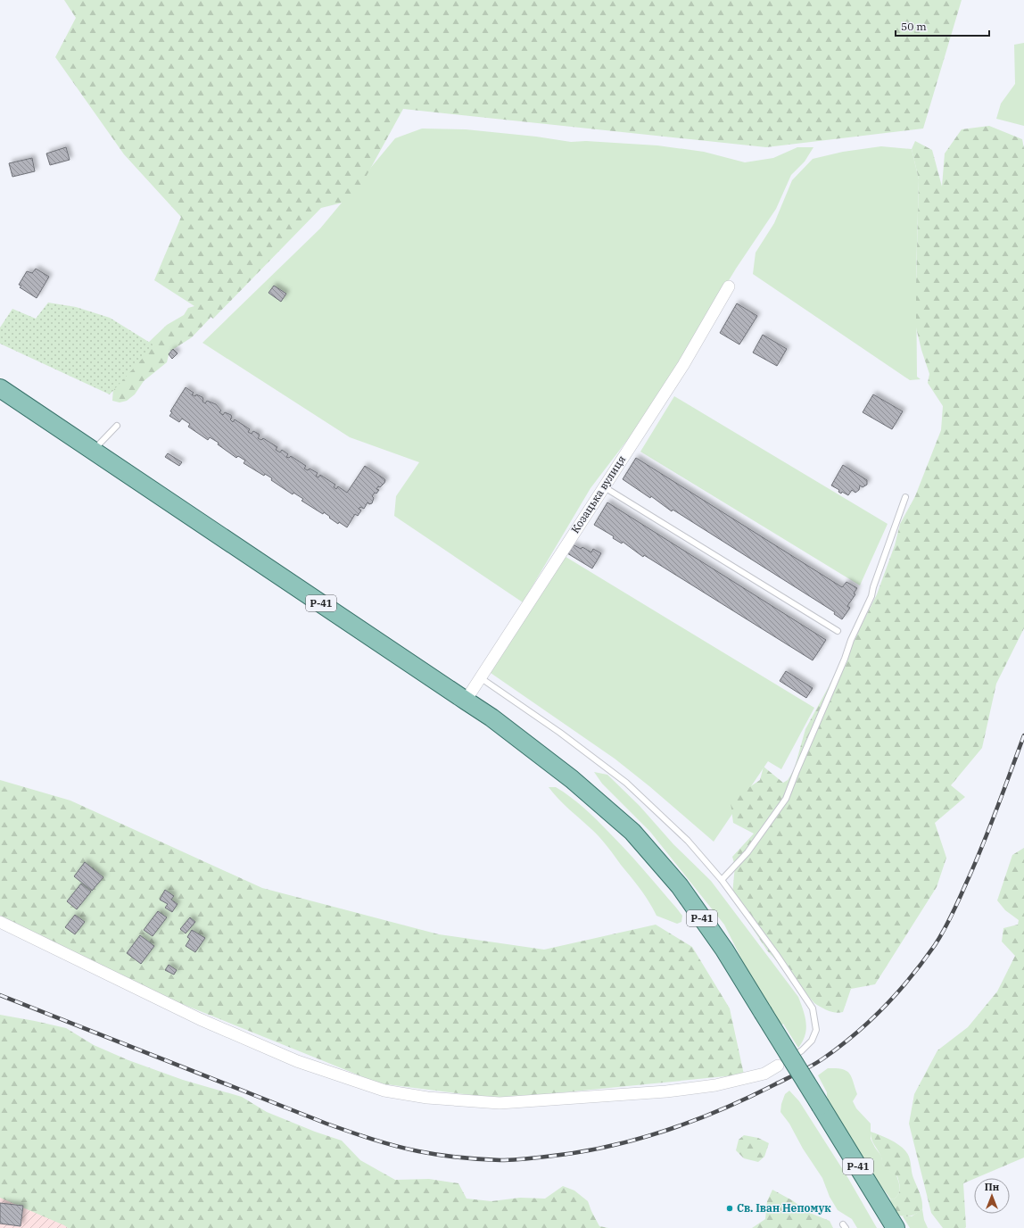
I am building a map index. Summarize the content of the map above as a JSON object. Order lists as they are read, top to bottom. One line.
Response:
{"streets":{"main road":["Р-41"],"street":["Козацька вулиця"]},"crossings":[["Козацька вулиця","Р-41"]],"places":["Св. Іван Непомук"],"scale_bar":"50 m","north":"top"}
